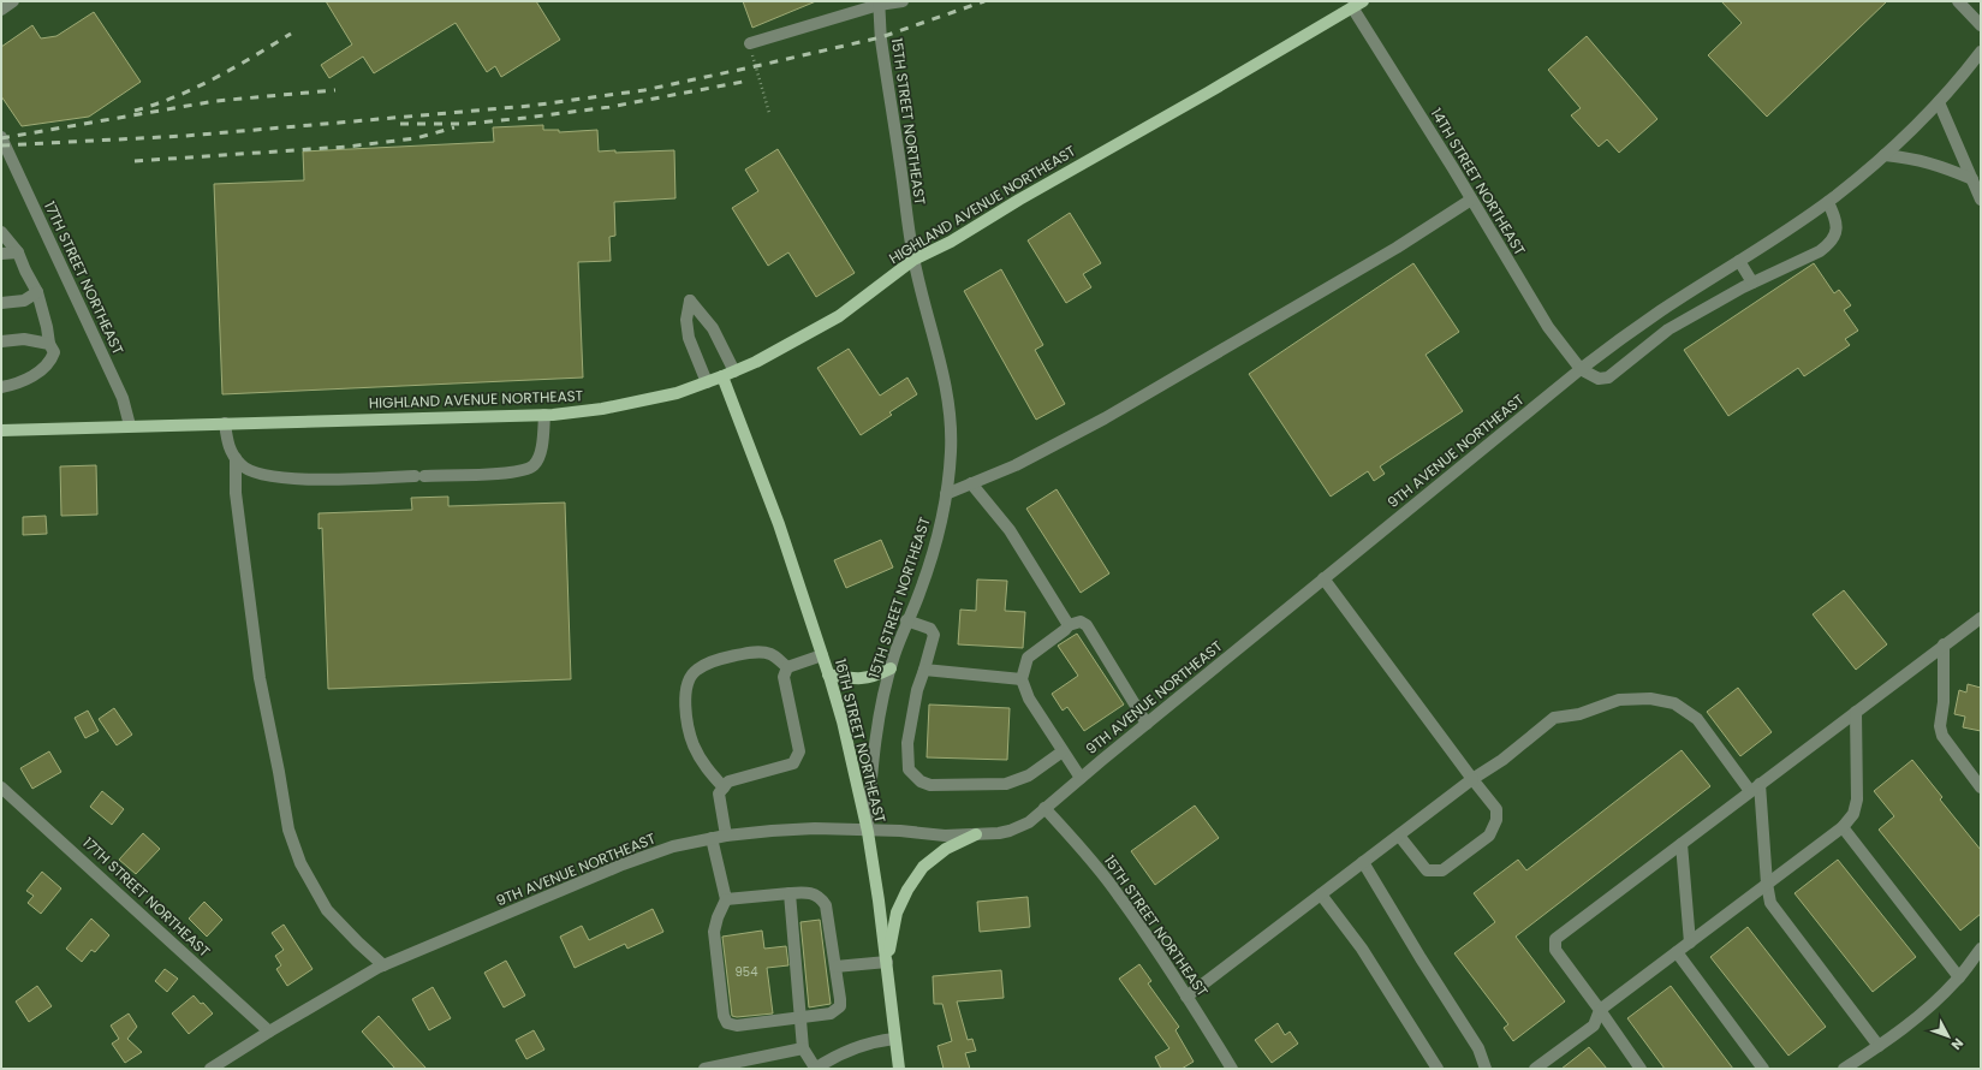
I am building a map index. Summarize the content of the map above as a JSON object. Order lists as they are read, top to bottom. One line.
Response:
{"streets":{"main road":["HIGHLAND AVENUE NORTHEAST","16TH STREET NORTHEAST"],"street":["15TH STREET NORTHEAST","14TH STREET NORTHEAST","17TH STREET NORTHEAST","9TH AVENUE NORTHEAST"]},"crossings":[["15TH STREET NORTHEAST","HIGHLAND AVENUE NORTHEAST"],["15TH STREET NORTHEAST","9TH AVENUE NORTHEAST"],["15TH STREET NORTHEAST","16TH STREET NORTHEAST"],["14TH STREET NORTHEAST","HIGHLAND AVENUE NORTHEAST"],["14TH STREET NORTHEAST","9TH AVENUE NORTHEAST"],["HIGHLAND AVENUE NORTHEAST","17TH STREET NORTHEAST"],["HIGHLAND AVENUE NORTHEAST","16TH STREET NORTHEAST"],["17TH STREET NORTHEAST","9TH AVENUE NORTHEAST"],["9TH AVENUE NORTHEAST","16TH STREET NORTHEAST"]],"house_numbers":["954"],"north":"bottom right"}
